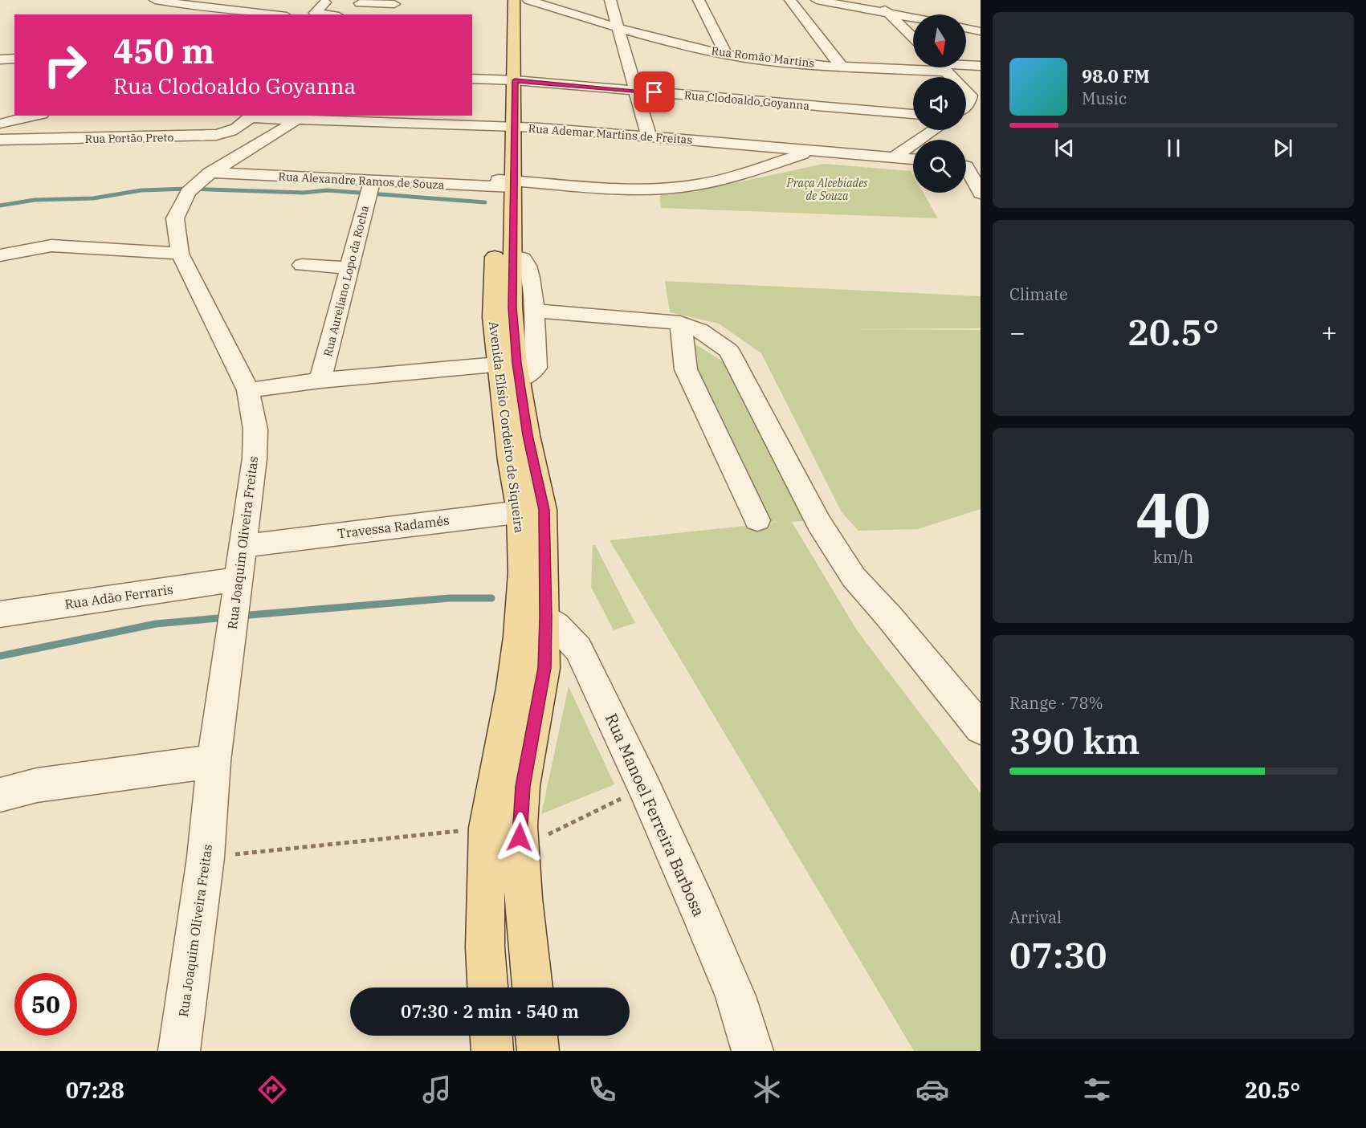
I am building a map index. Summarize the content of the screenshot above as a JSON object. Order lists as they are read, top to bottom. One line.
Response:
{"streets":{"main road":["Avenida Elísio Cordeiro de Siqueira"],"street":["Rua Romão Martins","Rua Clodoaldo Goyanna","Rua Ademar Martins de Freitas","Rua Portão Preto","Rua Alexandre Ramos de Souza","Rua Aureliano Lopo da Rocha","Travessa Radamés","Rua Joaquim Oliveira Freitas","Rua Adão Ferraris","Rua Manoel Ferreira Barbosa"]},"crossings":[["Rua Clodoaldo Goyanna","Avenida Elísio Cordeiro de Siqueira"],["Rua Ademar Martins de Freitas","Rua Portão Preto"],["Rua Ademar Martins de Freitas","Rua Alexandre Ramos de Souza"],["Rua Ademar Martins de Freitas","Avenida Elísio Cordeiro de Siqueira"],["Rua Ademar Martins de Freitas","Rua Joaquim Oliveira Freitas"],["Rua Alexandre Ramos de Souza","Rua Aureliano Lopo da Rocha"],["Rua Alexandre Ramos de Souza","Avenida Elísio Cordeiro de Siqueira"],["Rua Alexandre Ramos de Souza","Rua Joaquim Oliveira Freitas"],["Avenida Elísio Cordeiro de Siqueira","Travessa Radamés"],["Avenida Elísio Cordeiro de Siqueira","Rua Manoel Ferreira Barbosa"],["Travessa Radamés","Rua Joaquim Oliveira Freitas"],["Rua Joaquim Oliveira Freitas","Rua Adão Ferraris"]],"parks":["Praça Alcebíades de Souza"],"north":"bottom","page":{"turn":["450 m","Rua Clodoaldo Goyanna"],"song":["98.0 FM","Music"],"tile":["Climate",["40","km/h"],["Range · 78%","390 km"],["Arrival","07:30"]],"heat":["−","20.5°","+"],"limit":"50","trip":"07:30 · 2 min · 540 m","tabs":["07:28","20.5°"]}}
